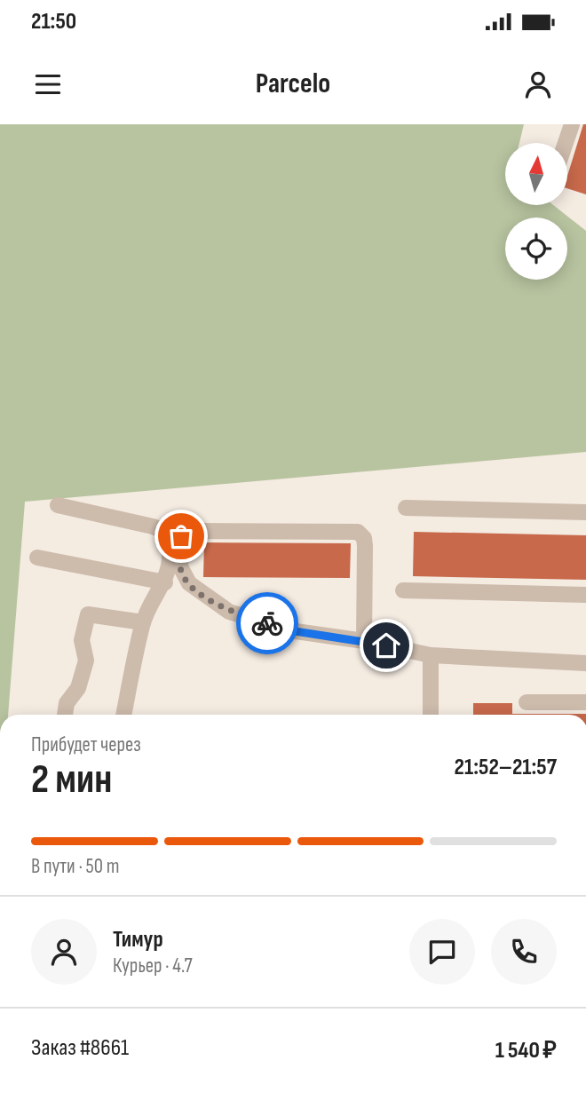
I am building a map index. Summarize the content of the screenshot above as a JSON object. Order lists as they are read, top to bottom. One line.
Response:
{"north":"top","page":{"status":"21:50","header":"Parcelo","heading":["2 мин","Прибудет через","21:52–21:57"],"panel":["Тимур","Курьер · 4.7","Заказ #8661","1 540 ₽"],"bar":"В пути · 50 m"}}
